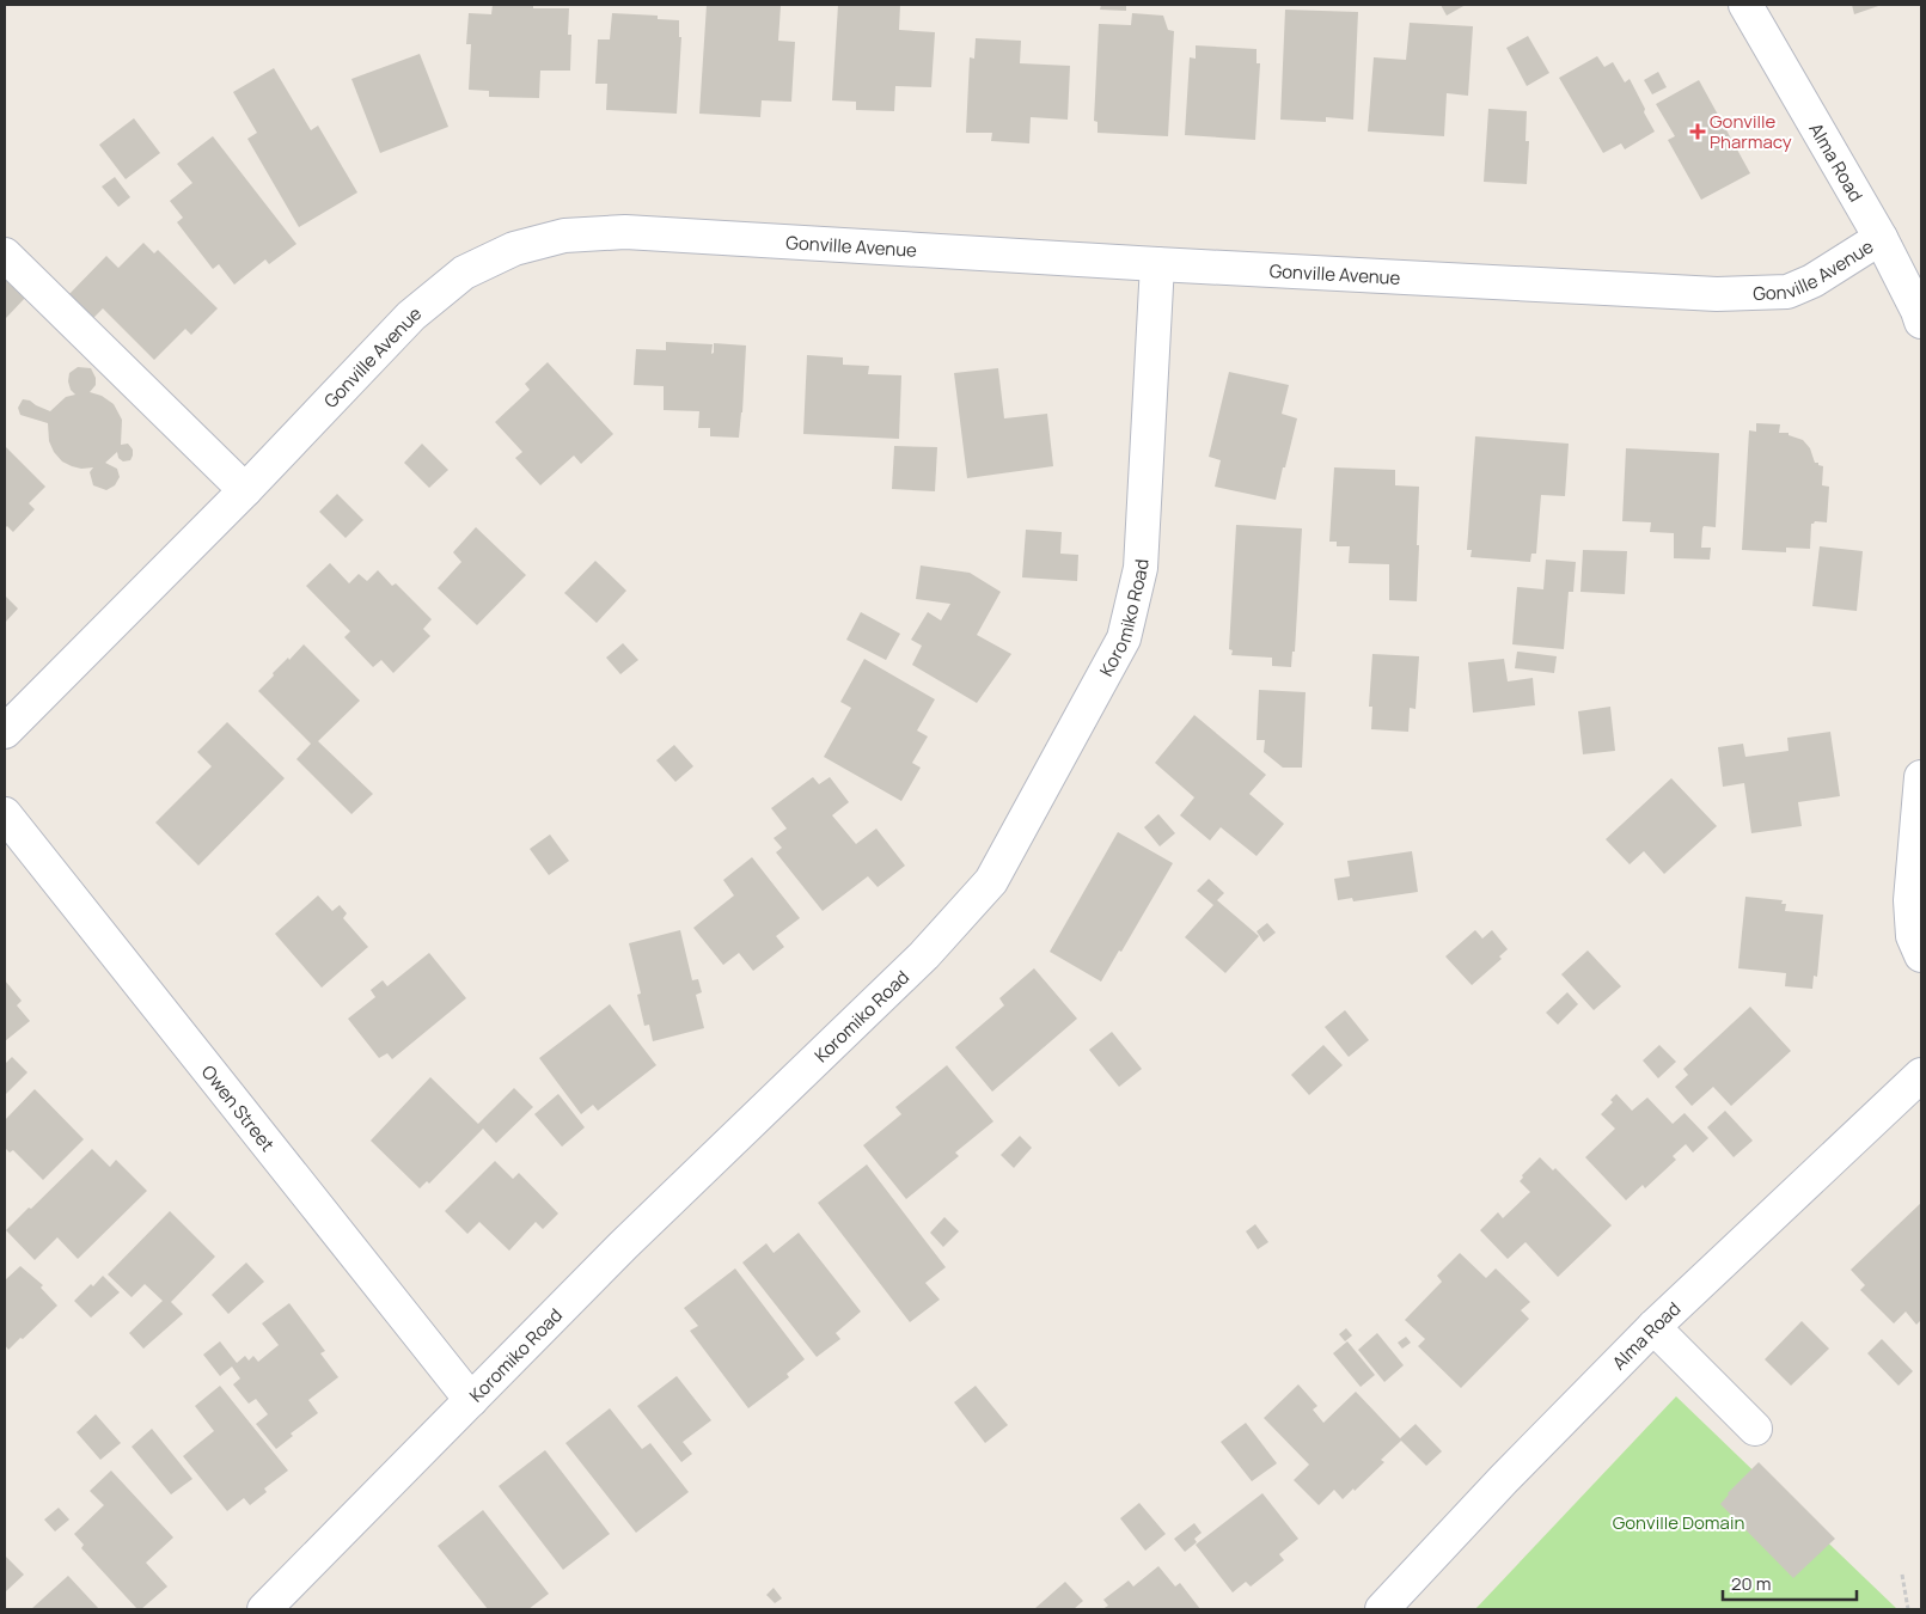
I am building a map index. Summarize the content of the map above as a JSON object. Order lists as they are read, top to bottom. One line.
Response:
{"streets":{"street":["Alma Road","Gonville Avenue","Koromiko Road","Owen Street"]},"crossings":[["Alma Road","Gonville Avenue"],["Gonville Avenue","Koromiko Road"],["Koromiko Road","Owen Street"]],"parks":["Gonville Domain"],"places":{"health":["Gonville Pharmacy"]},"scale_bar":"20 m"}
